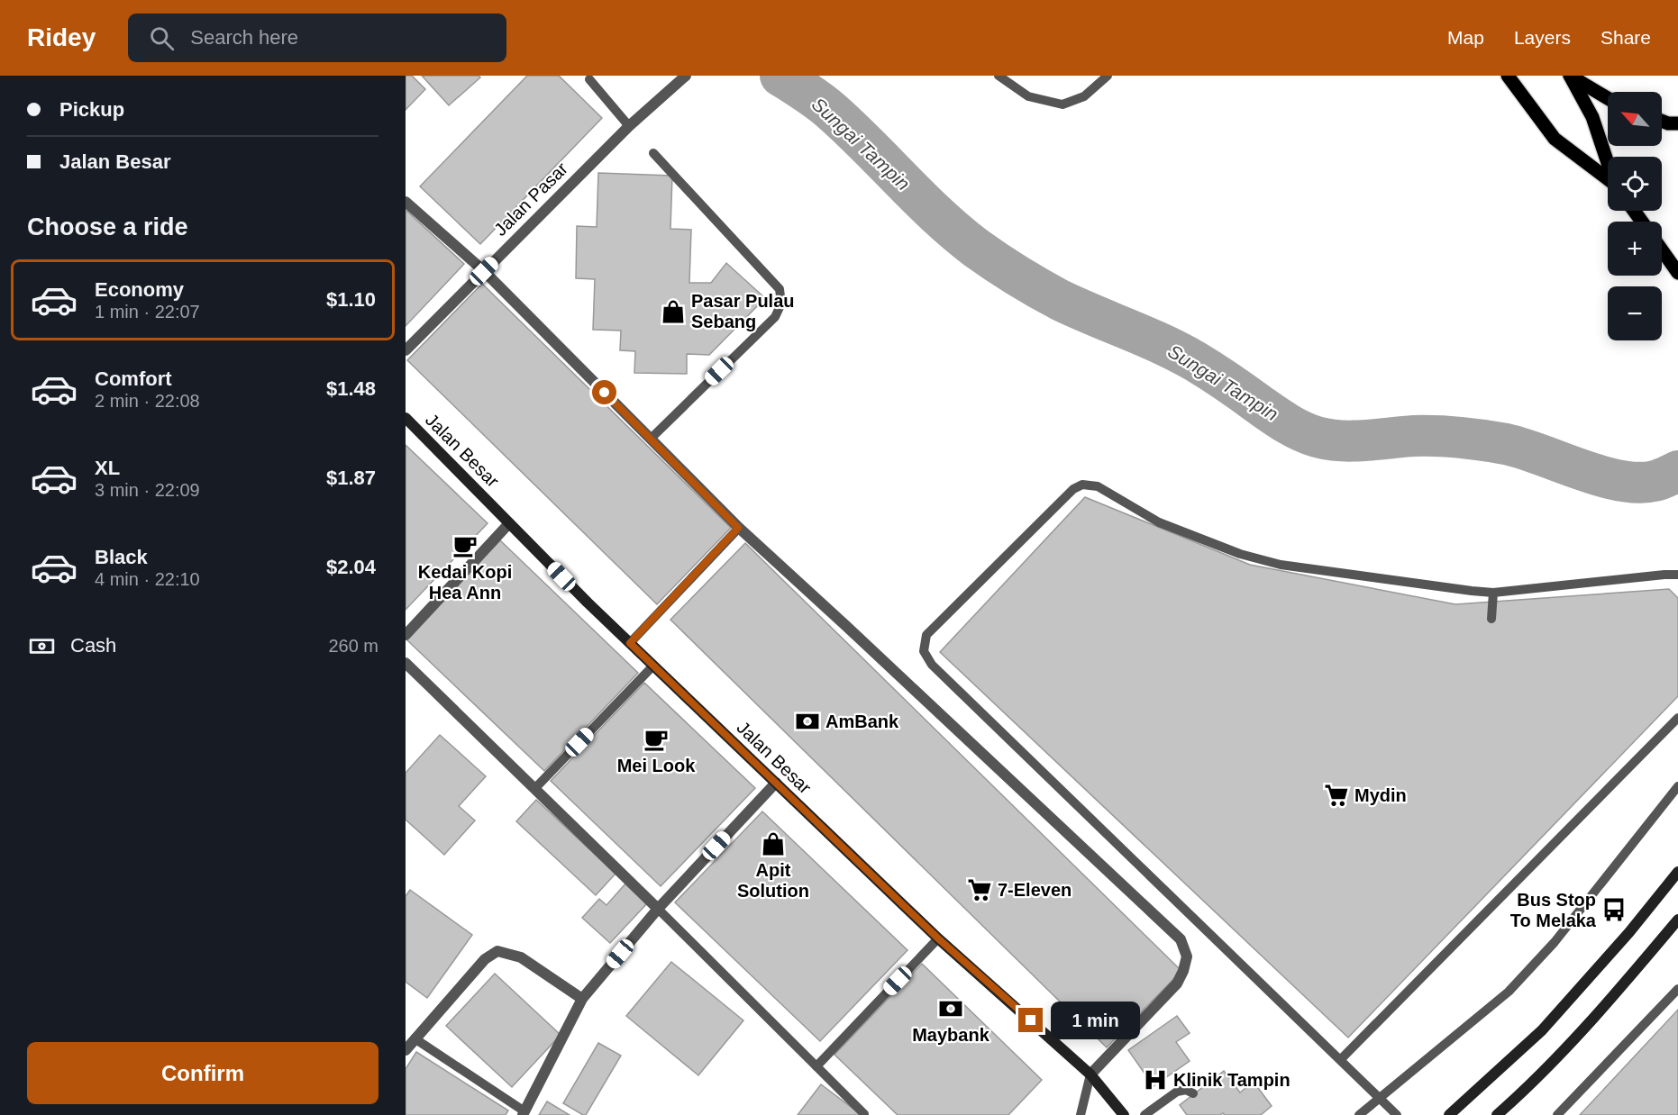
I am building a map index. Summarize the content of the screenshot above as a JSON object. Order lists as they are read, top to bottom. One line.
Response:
{"streets":{"street":["Jalan Pasar","Jalan Besar"]},"water":["Sungai Tampin"],"places":{"shop":["Pasar Pulau Sebang","Apit Solution"],"cafe":["Kedai Kopi Hea Ann","Mei Look"],"bank":["AmBank","Maybank"],"supermarket":["Mydin","7-Eleven"],"bus stop":["Bus Stop To Melaka"],"hospital":["Klinik Tampin"]},"north":"top left","page":{"header":"Ridey","search":"Search here","nav":["Map","Layers","Share"],"banner":["Pickup","Jalan Besar"],"map_buttons":["+","−"],"heading":"Choose a ride","list":[{"name":"Economy","note":"1 min · 22:07","value":"$1.10"},{"name":"Comfort","note":"2 min · 22:08","value":"$1.48"},{"name":"XL","note":"3 min · 22:09","value":"$1.87"},{"name":"Black","note":"4 min · 22:10","value":"$2.04"}],"pay":["Cash","260 m"],"bubble":"1 min","buttons":"Confirm"}}
